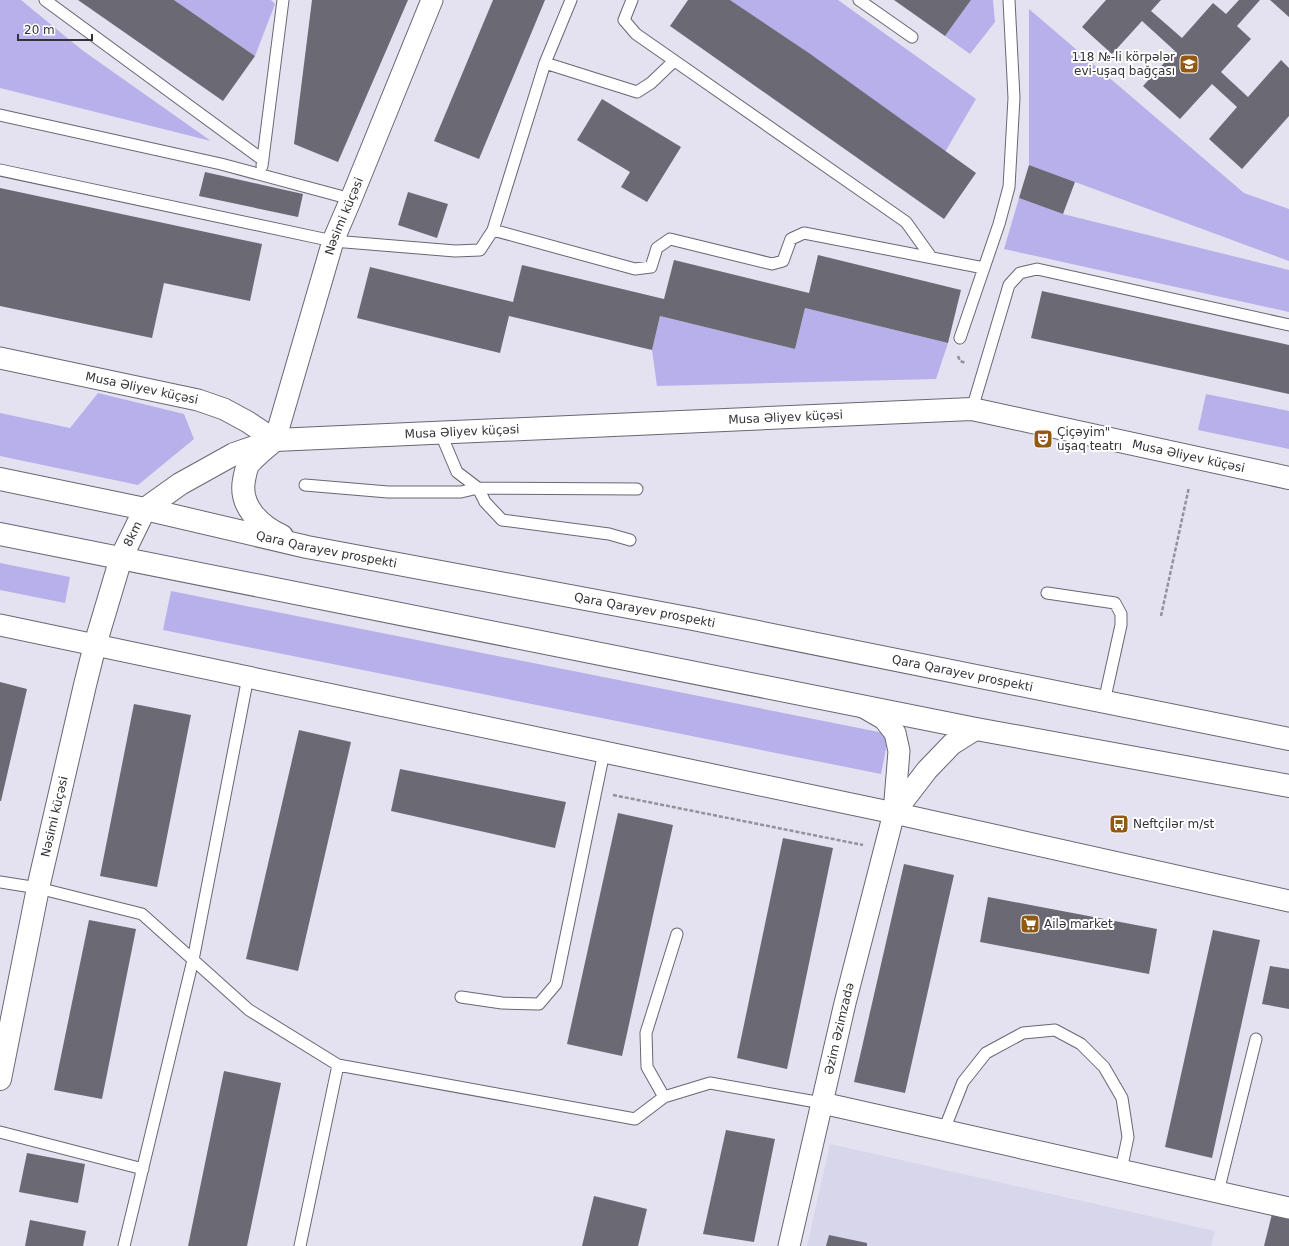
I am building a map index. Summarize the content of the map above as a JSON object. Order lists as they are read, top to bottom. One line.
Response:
{"streets":{"main road":["Nəsimi küçəsi","Musa Əliyev küçəsi","8km","Qara Qarayev prospekti"],"street":["Əzim Əzimzadə"]},"crossings":[["Nəsimi küçəsi","Musa Əliyev küçəsi"],["Nəsimi küçəsi","8km"],["Musa Əliyev küçəsi","8km"],["Musa Əliyev küçəsi","Qara Qarayev prospekti"],["8km","Qara Qarayev prospekti"]],"places":{"school or university":["118 №-li körpələr evi-uşaq bağçası"],"theatre":["Çiçəyim\" uşaq teatrı"],"bus stop":["Neftçilər m/st"],"supermarket":["Ailə market"]},"scale_bar":"20 m"}
